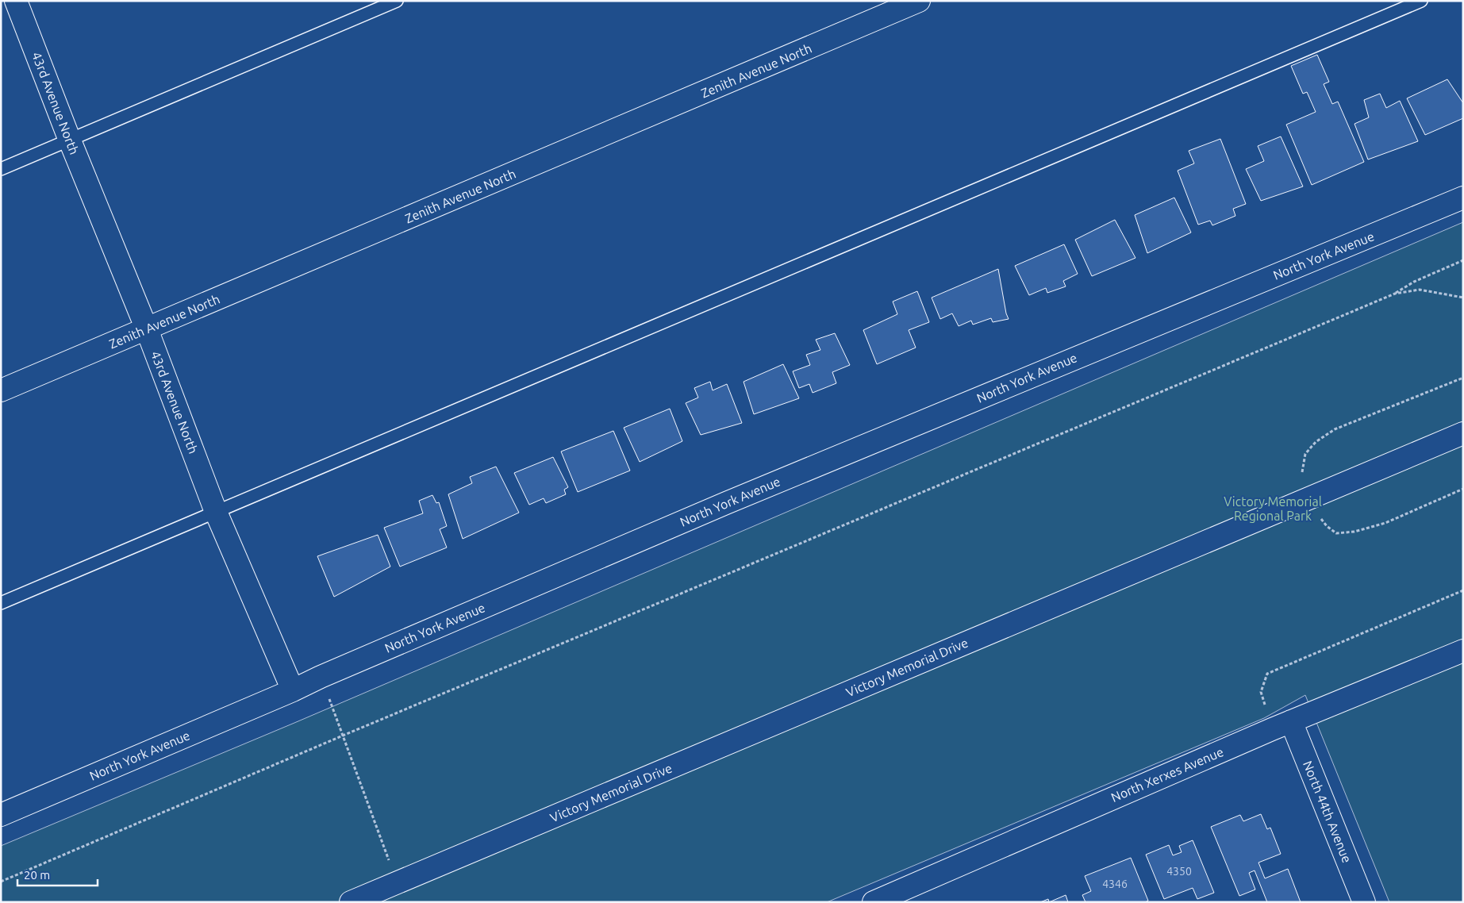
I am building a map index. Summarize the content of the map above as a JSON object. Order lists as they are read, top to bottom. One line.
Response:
{"streets":{"street":["Zenith Avenue North","43rd Avenue North","North York Avenue","Victory Memorial Drive","North Xerxes Avenue","North 44th Avenue"]},"crossings":[["Zenith Avenue North","43rd Avenue North"],["43rd Avenue North","North York Avenue"],["North Xerxes Avenue","North 44th Avenue"]],"parks":["Victory Memorial Regional Park"],"house_numbers":["4350","4346"],"scale_bar":"20 m"}
